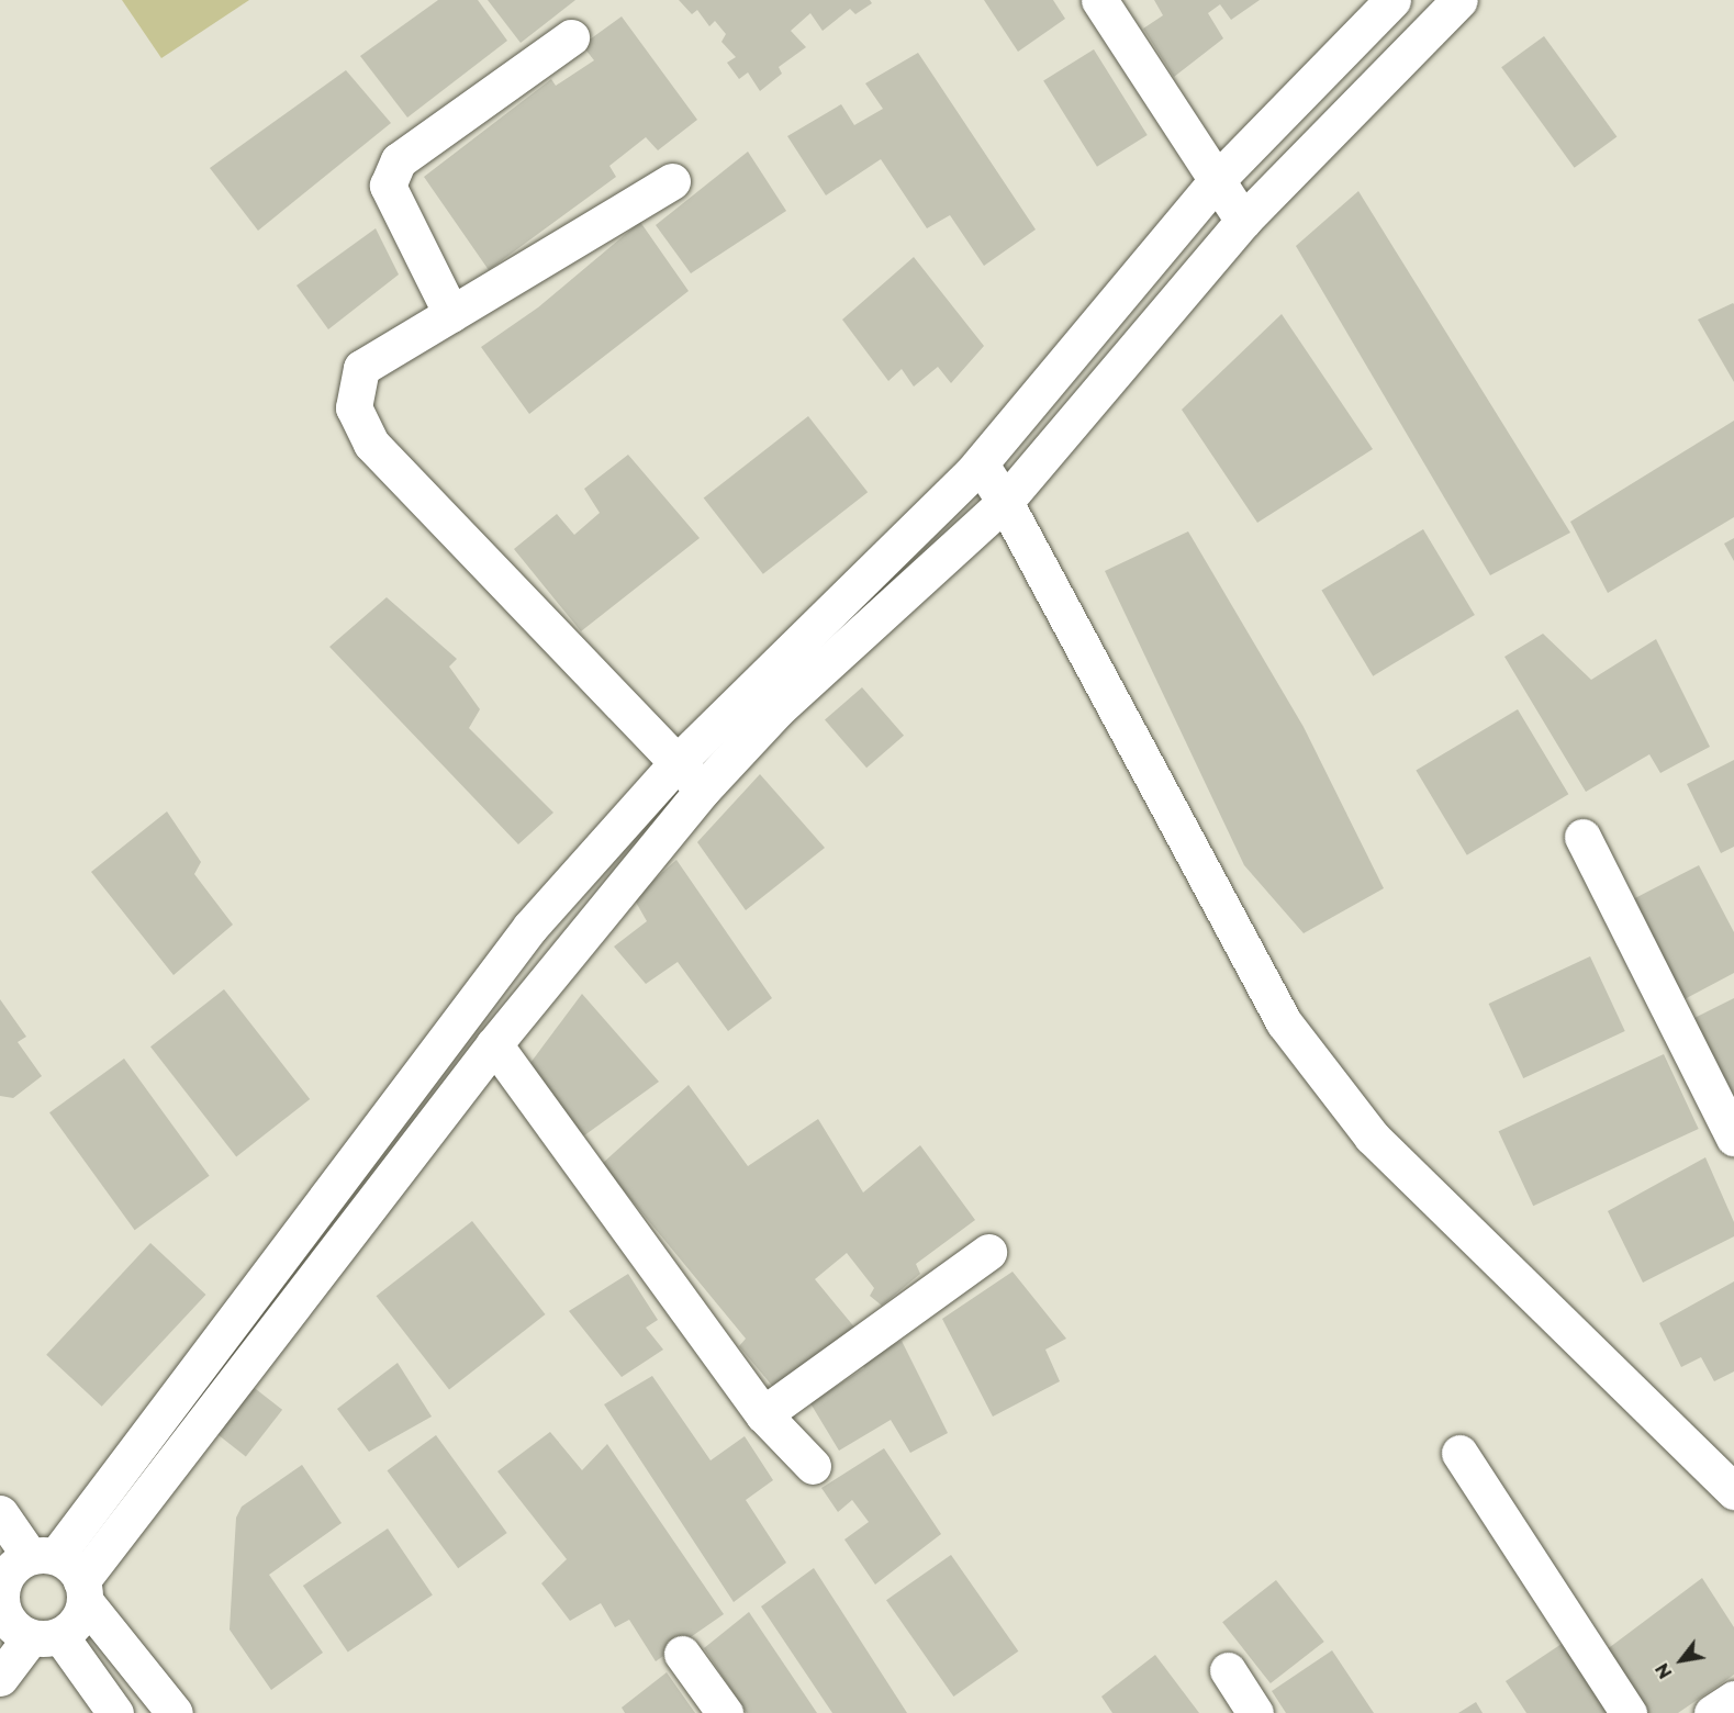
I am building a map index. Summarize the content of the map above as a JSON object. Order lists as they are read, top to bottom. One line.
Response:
{"north":"bottom left"}
